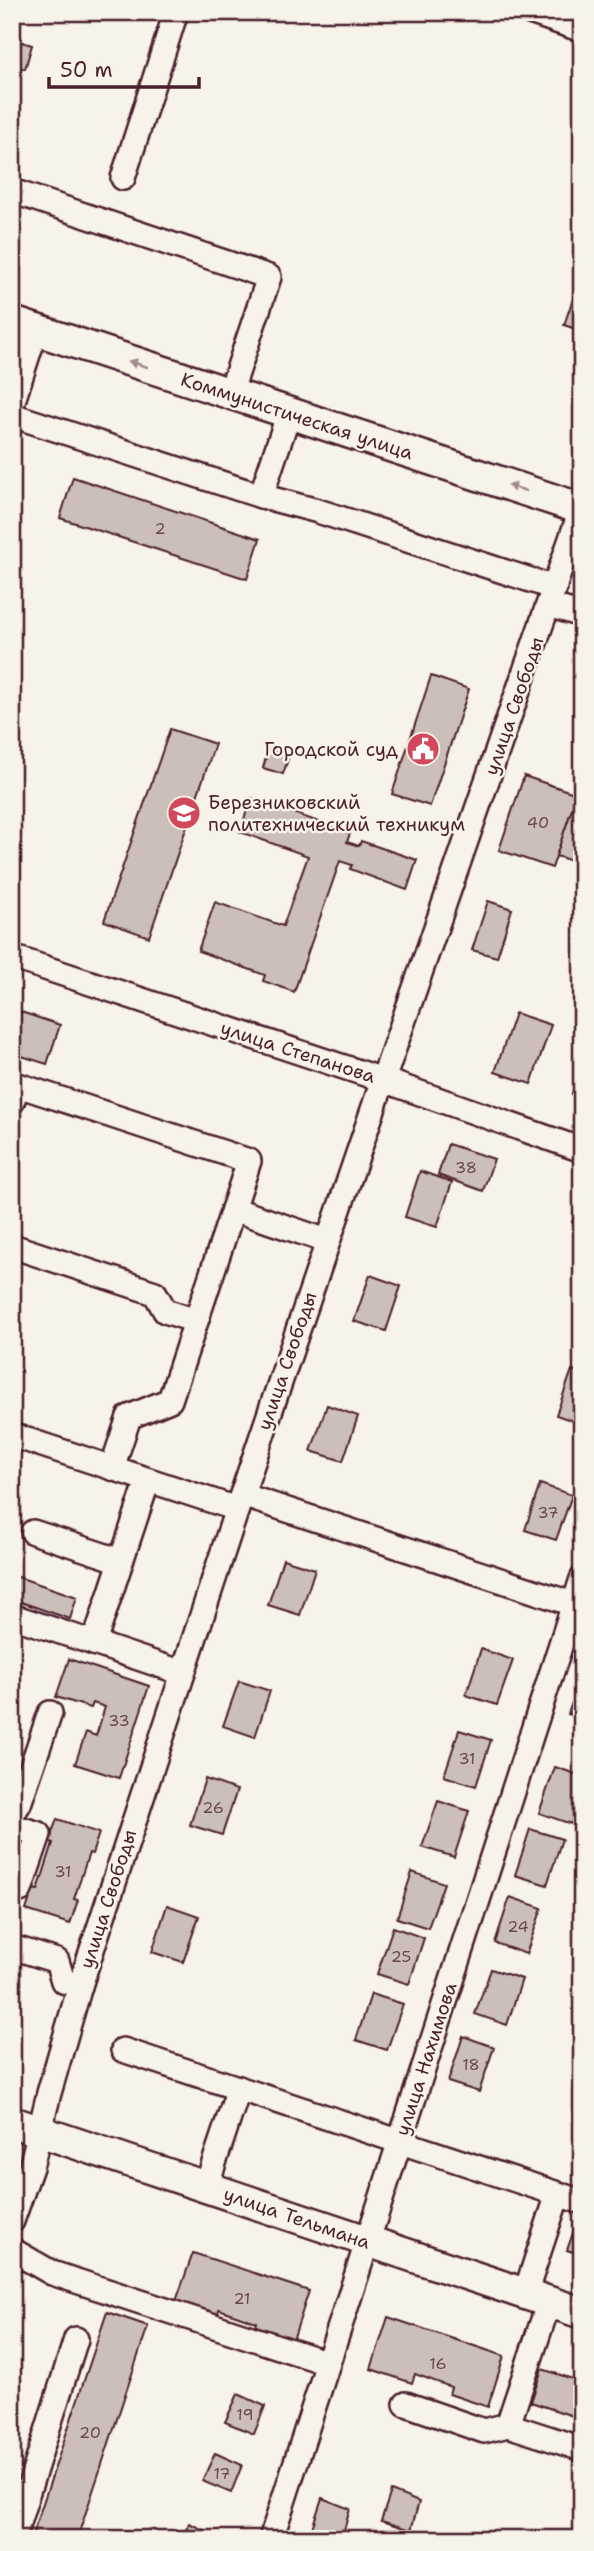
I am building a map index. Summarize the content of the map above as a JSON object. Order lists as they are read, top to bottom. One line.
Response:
{"streets":{"main road":["Коммунистическая улица","улица Тельмана"],"street":["улица Свободы","улица Степанова","улица Нахимова"]},"crossings":[["Коммунистическая улица","улица Свободы"],["улица Свободы","улица Степанова"],["улица Свободы","улица Тельмана"],["улица Нахимова","улица Тельмана"]],"one_way":["Коммунистическая улица"],"places":{"public building":["Городской суд"],"school or university":["Березниковский политехнический техникум"]},"house_numbers":["2","40","38","37","33","31","26","31","24","25","18","21","16","19","20","17"],"scale_bar":"50 m"}
